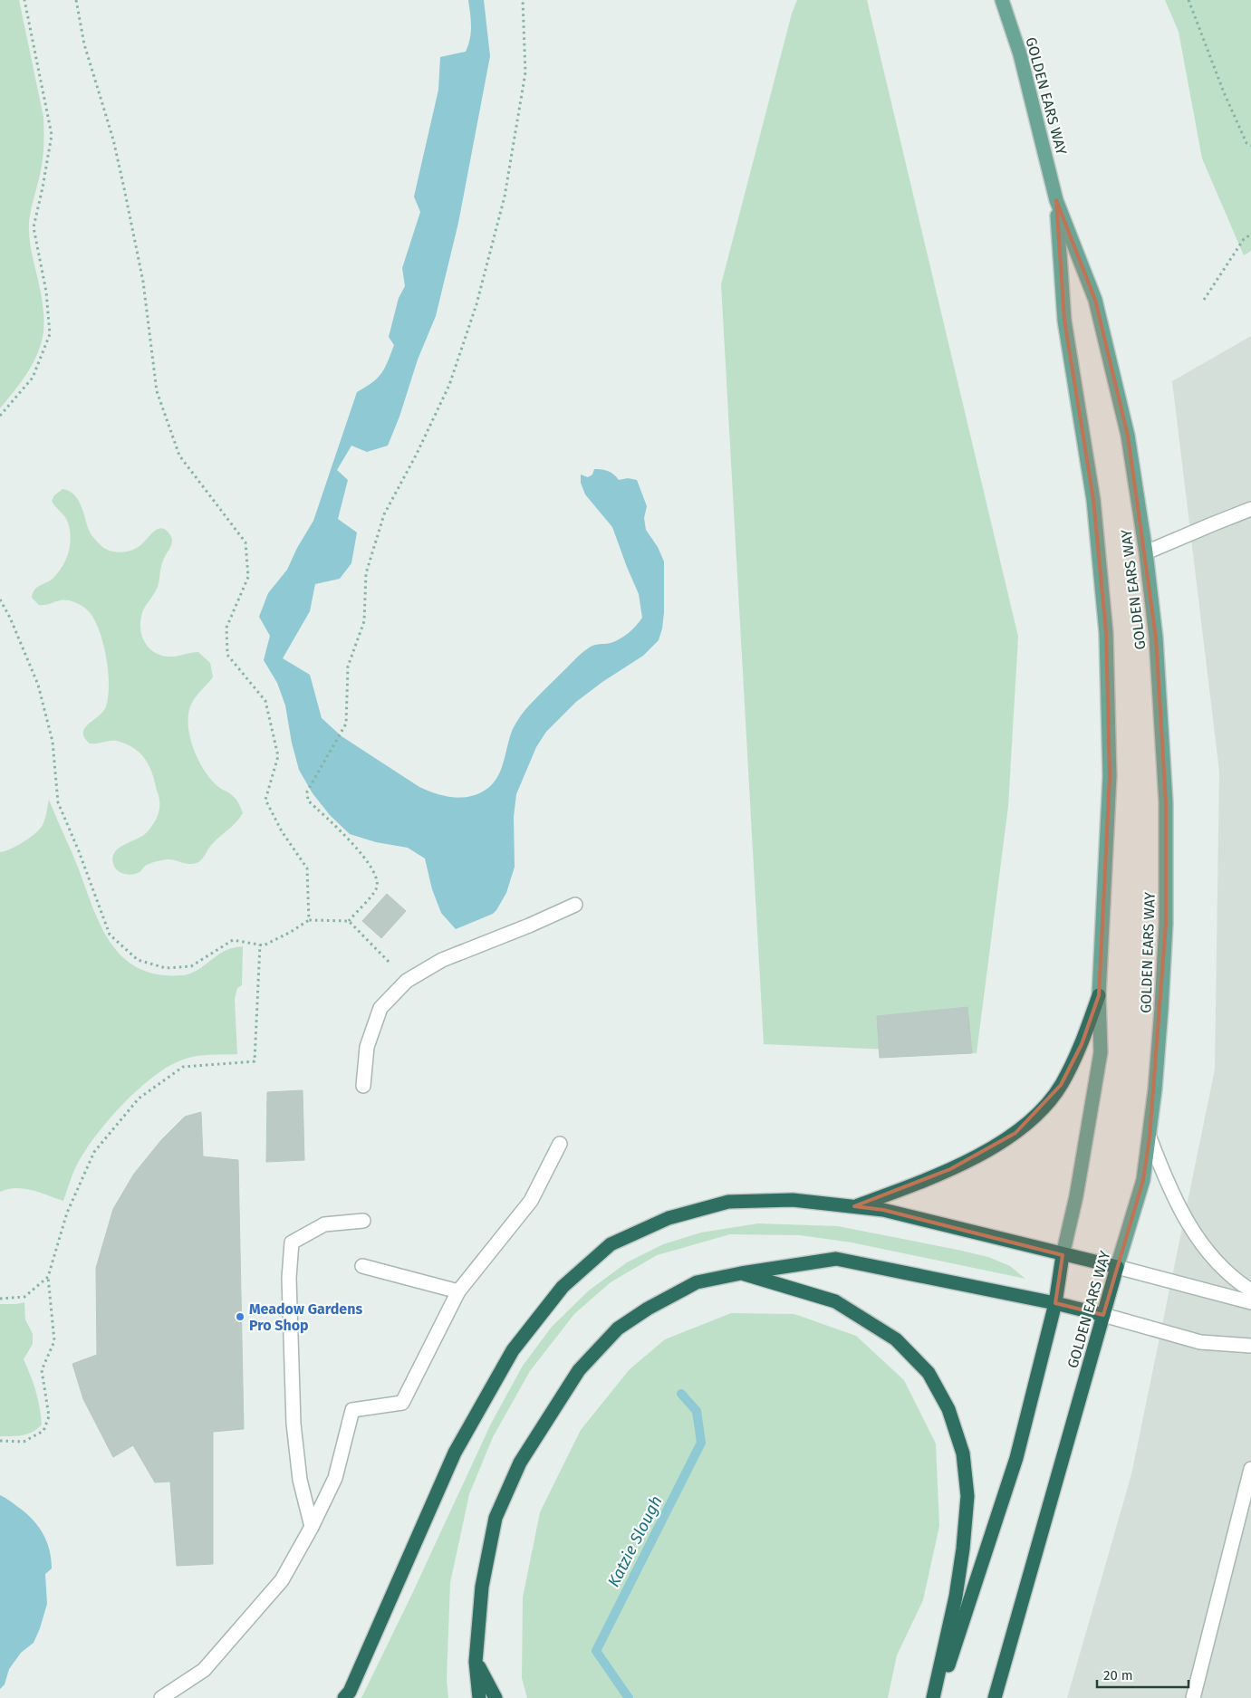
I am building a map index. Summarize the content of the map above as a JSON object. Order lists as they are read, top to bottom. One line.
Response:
{"streets":{"highway":["GOLDEN EARS WAY"]},"water":["Katzie Slough"],"places":["Meadow Gardens Pro Shop"],"scale_bar":"20 m"}
